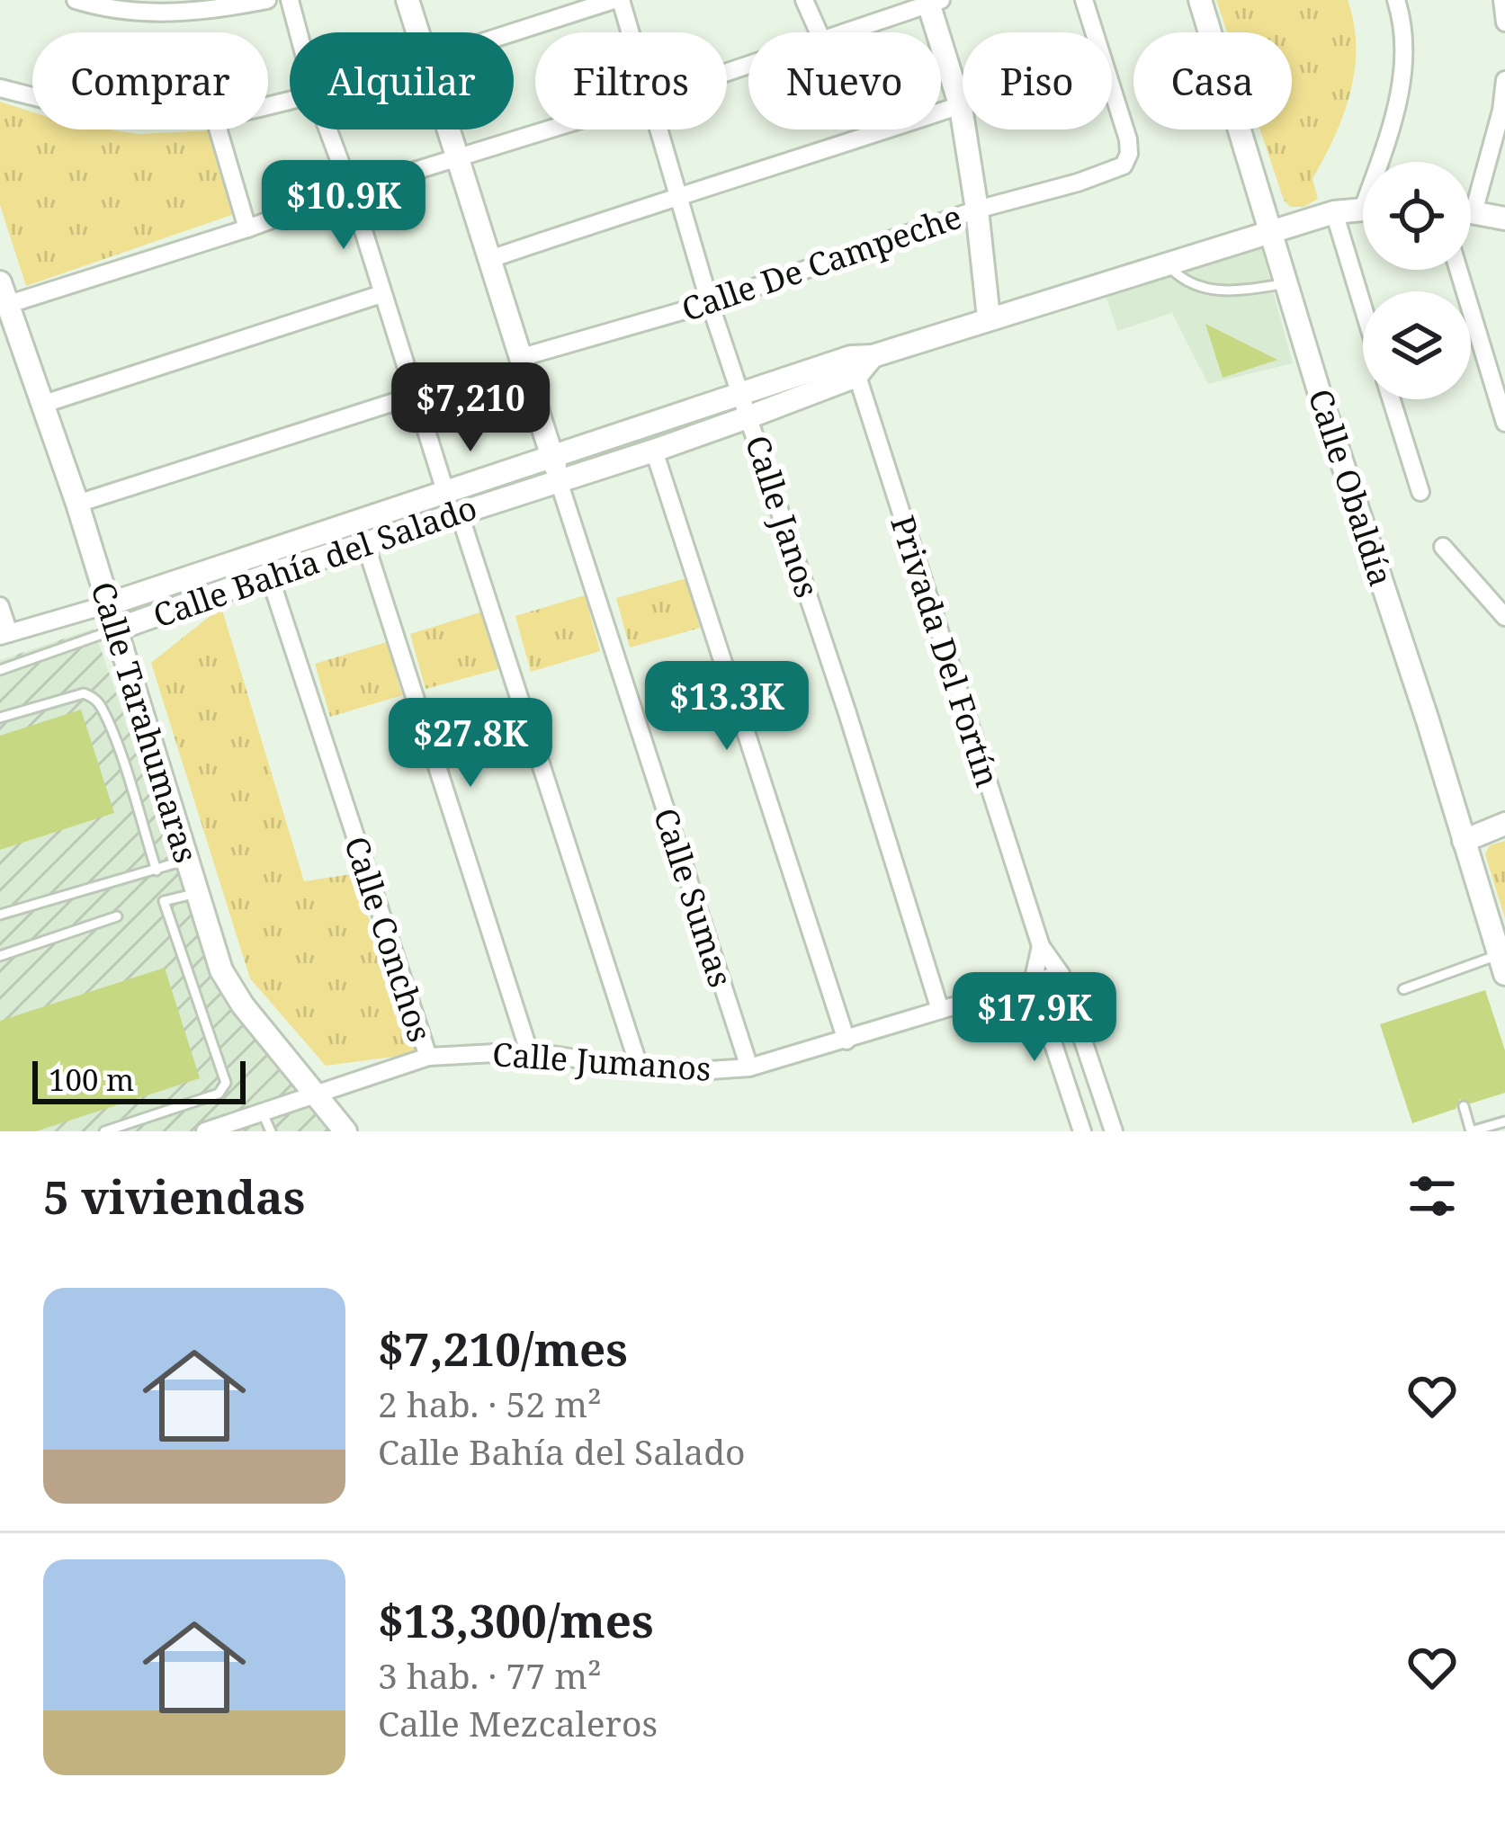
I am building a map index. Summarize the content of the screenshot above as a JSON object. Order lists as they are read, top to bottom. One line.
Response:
{"streets":{"street":["Calle De Campeche","Calle Obaldía","Calle Janos","Calle Bahía del Salado","Privada Del Fortín","Calle Tarahumaras","Calle Sumas","Calle Conchos","Calle Jumanos"]},"crossings":[["Calle De Campeche","Calle Janos"],["Calle Obaldía","Calle Bahía del Salado"],["Calle Janos","Calle Bahía del Salado"],["Calle Janos","Calle Jumanos"],["Calle Bahía del Salado","Privada Del Fortín"],["Calle Bahía del Salado","Calle Tarahumaras"],["Calle Bahía del Salado","Calle Sumas"],["Calle Bahía del Salado","Calle Conchos"],["Privada Del Fortín","Calle Jumanos"],["Calle Tarahumaras","Calle Jumanos"],["Calle Sumas","Calle Jumanos"],["Calle Conchos","Calle Jumanos"]],"scale_bar":"100 m","page":{"chip":["Comprar","Alquilar","Filtros","Nuevo","Piso","Casa"],"price":["$10.9K","$7,210","$13.3K","$27.8K","$17.9K"],"scale":"100 m","heading":"5 viviendas","list":[{"name":"$7,210/mes","note":"2 hab. · 52 m² · Calle Bahía del Salado"},{"name":"$13,300/mes","note":"3 hab. · 77 m² · Calle Mezcaleros"}]}}
